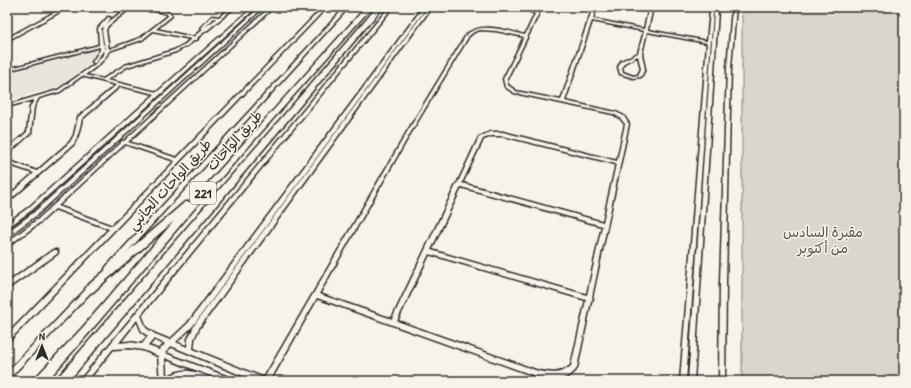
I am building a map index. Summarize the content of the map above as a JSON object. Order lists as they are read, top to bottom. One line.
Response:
{"streets":{"highway":["طريق الواحات","221"],"street":["طريق الواحات الجانبي"]},"parks":["مقبرة السادس من أكتوبر"],"north":"top"}
